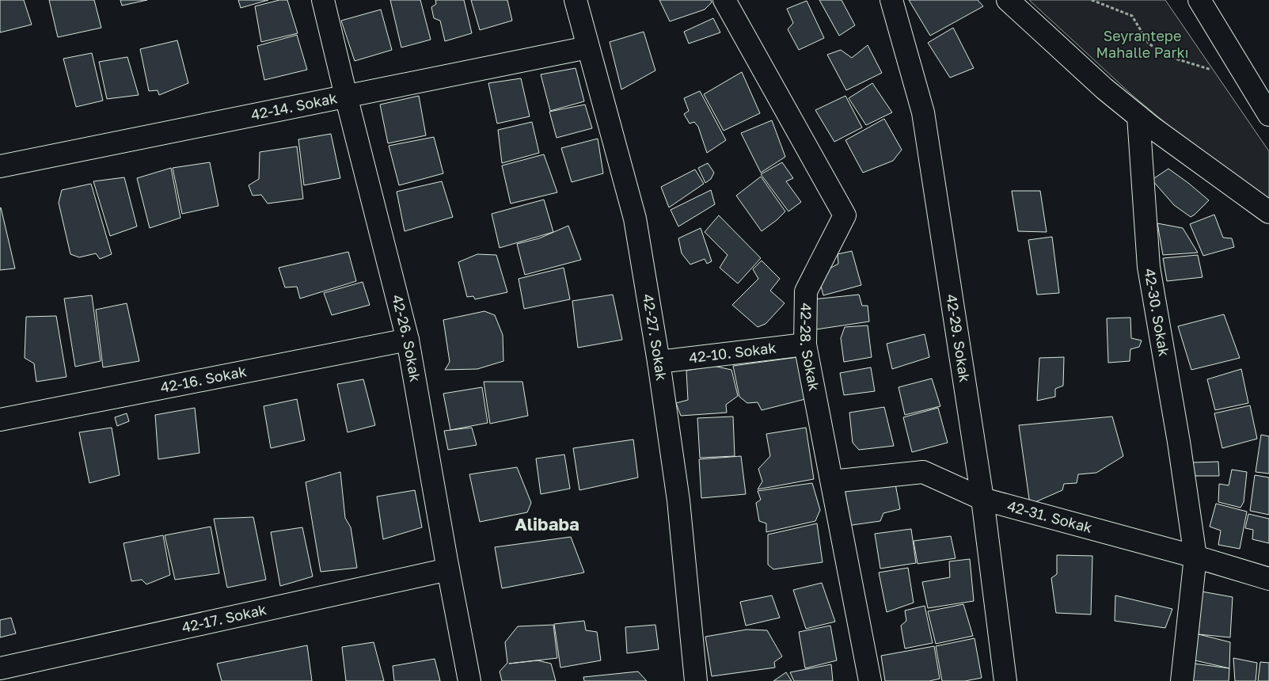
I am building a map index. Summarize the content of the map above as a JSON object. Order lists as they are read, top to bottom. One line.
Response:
{"streets":{"street":["42-14. Sokak","42-30. Sokak","42-27. Sokak","42-26. Sokak","42-29. Sokak","42-28. Sokak","42-10. Sokak","42-16. Sokak","42-31. Sokak","42-17. Sokak"]},"crossings":[["42-14. Sokak","42-27. Sokak"],["42-14. Sokak","42-26. Sokak"],["42-30. Sokak","42-31. Sokak"],["42-27. Sokak","42-10. Sokak"],["42-26. Sokak","42-16. Sokak"],["42-26. Sokak","42-17. Sokak"],["42-29. Sokak","42-31. Sokak"],["42-28. Sokak","42-10. Sokak"],["42-28. Sokak","42-31. Sokak"]],"districts":["Alibaba"],"parks":["Seyrantepe Mahalle Parkı"]}
